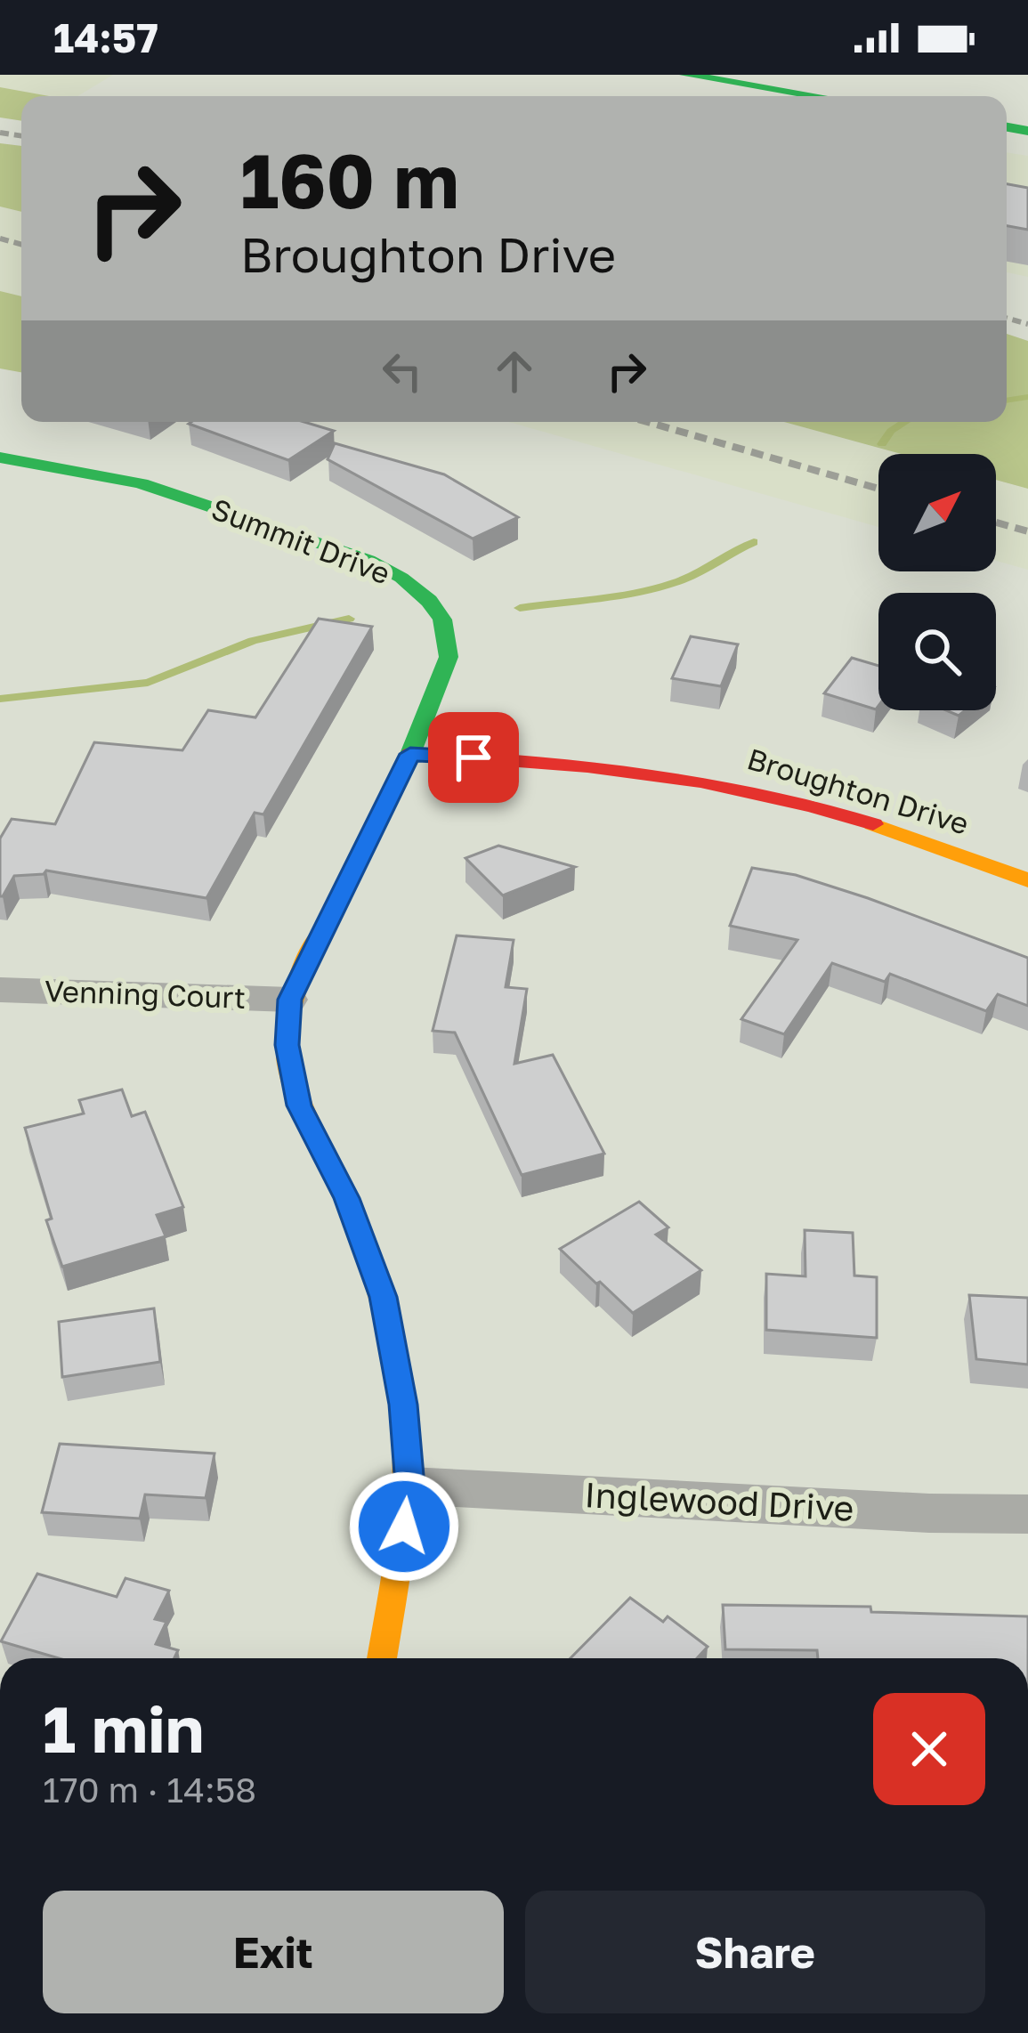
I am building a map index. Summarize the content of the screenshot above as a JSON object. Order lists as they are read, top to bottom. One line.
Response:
{"streets":{"street":["Summit Drive","Broughton Drive","Venning Court","Inglewood Drive"]},"crossings":[["Summit Drive","Broughton Drive"],["Summit Drive","Venning Court"],["Summit Drive","Inglewood Drive"]],"north":"top right","page":{"status":"14:57","turn":["160 m","Broughton Drive"],"heading":["1 min","170 m · 14:58"],"buttons":["Exit","Share"]}}
